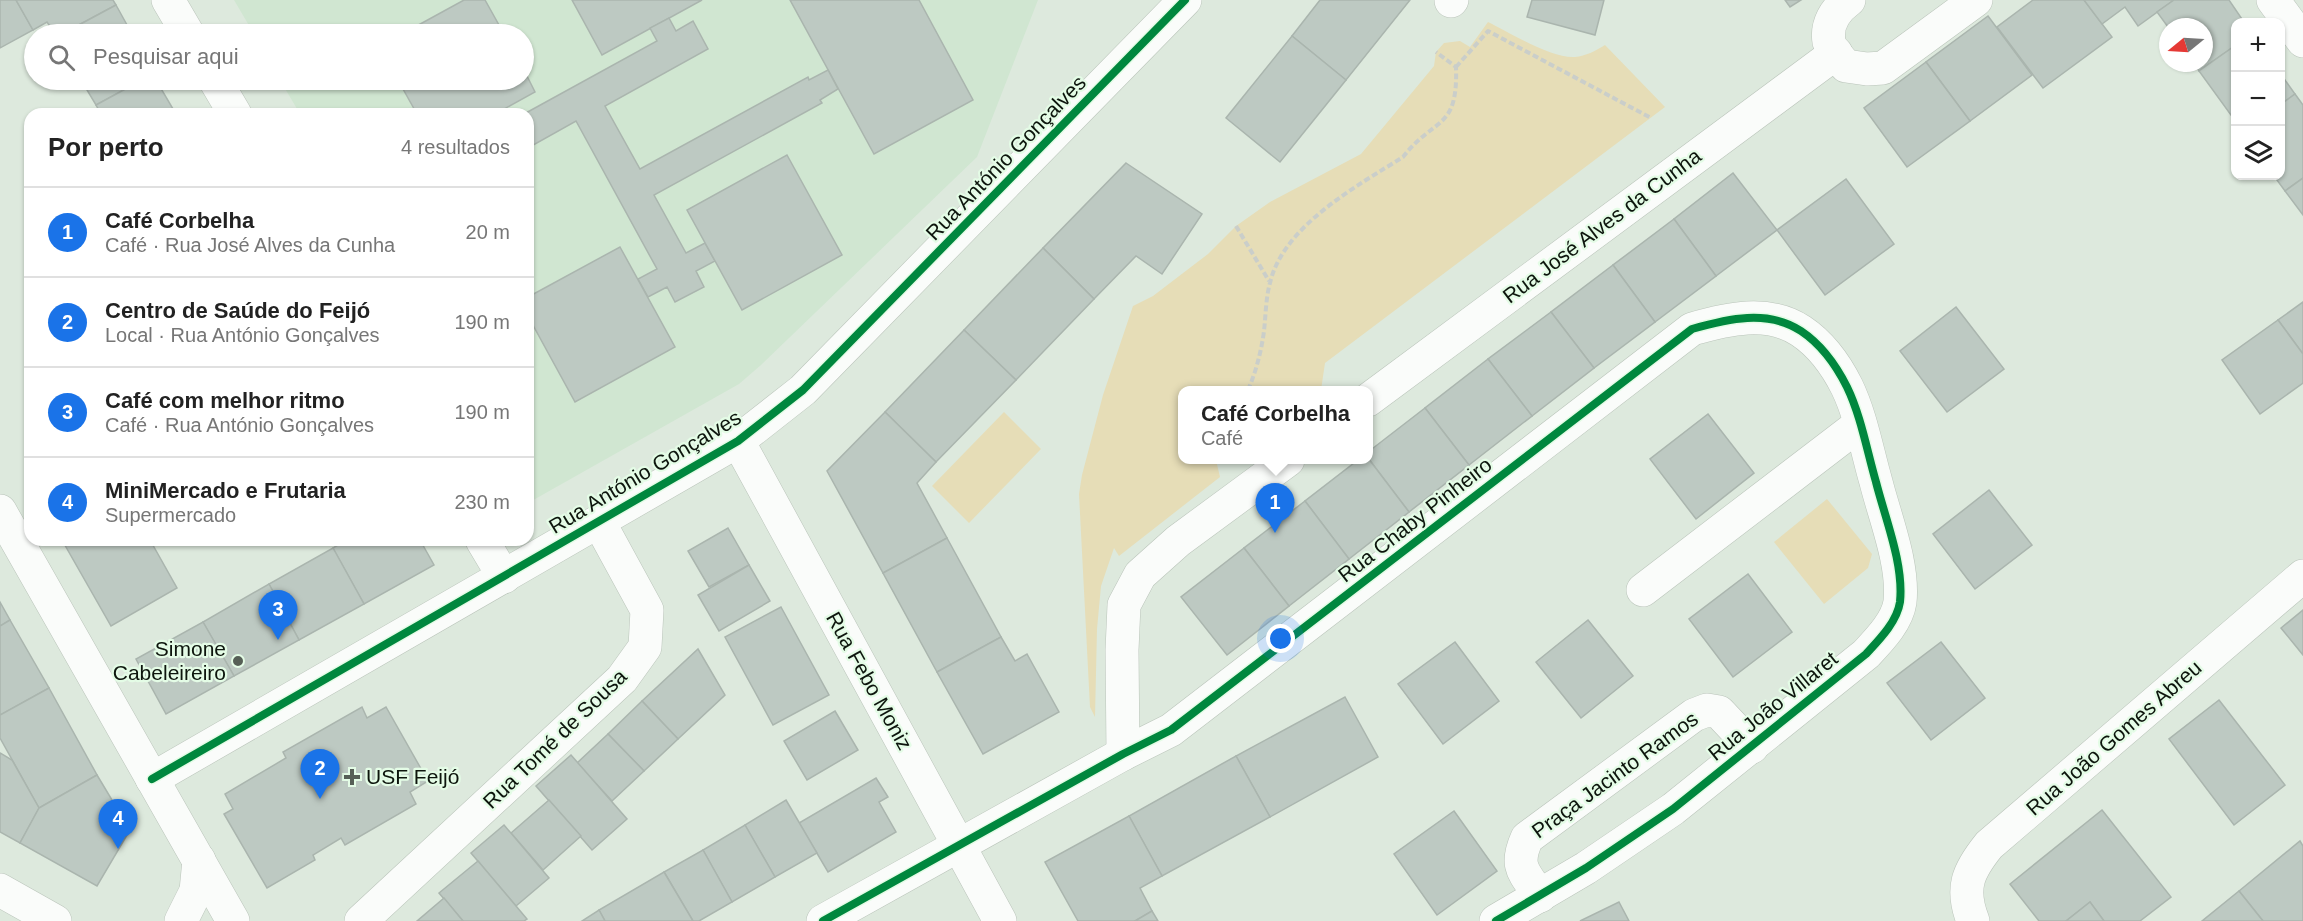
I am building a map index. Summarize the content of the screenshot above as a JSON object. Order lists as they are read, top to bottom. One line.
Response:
{"streets":{"street":["Rua António Gonçalves","Rua José Alves da Cunha","Rua Chaby Pinheiro","Rua Febo Moniz","Rua João Villaret","Rua João Gomes Abreu","Rua Tomé de Sousa","Praça Jacinto Ramos"]},"crossings":[["Rua António Gonçalves","Rua Febo Moniz"],["Rua António Gonçalves","Rua Tomé de Sousa"],["Rua Chaby Pinheiro","Rua Febo Moniz"],["Rua Chaby Pinheiro","Rua João Villaret"],["Rua João Villaret","Praça Jacinto Ramos"]],"places":{"other":["Simone Cabeleireiro"],"health":["USF Feijó"]},"north":"left","page":{"map_buttons":["+","−"],"search":"Pesquisar aqui","heading":["Por perto","4 resultados"],"list":[{"mark":"1","name":"Café Corbelha","note":"Café · Rua José Alves da Cunha","value":"20 m"},{"mark":"2","name":"Centro de Saúde do Feijó","note":"Local · Rua António Gonçalves","value":"190 m"},{"mark":"3","name":"Café com melhor ritmo","note":"Café · Rua António Gonçalves","value":"190 m"},{"mark":"4","name":"MiniMercado e Frutaria","note":"Supermercado","value":"230 m"}],"popup":["Café Corbelha","Café"],"pins":["1","3","2","4"]}}
